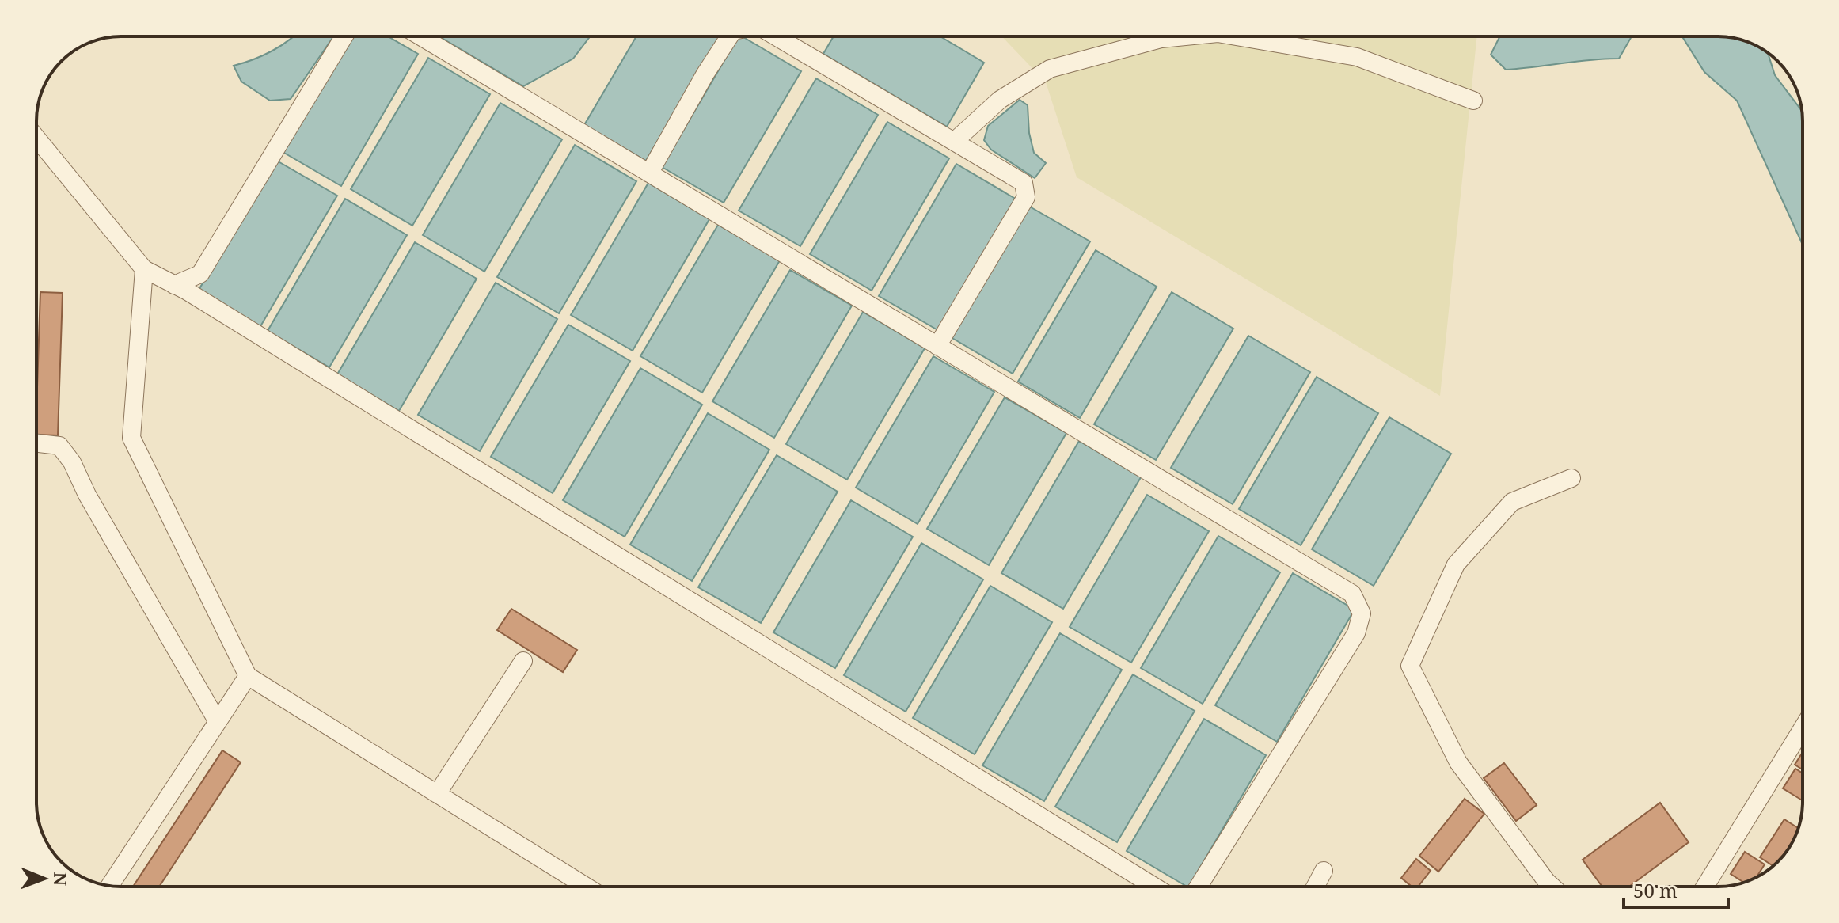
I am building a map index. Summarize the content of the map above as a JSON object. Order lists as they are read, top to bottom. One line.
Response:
{"scale_bar":"50 m","north":"right"}
